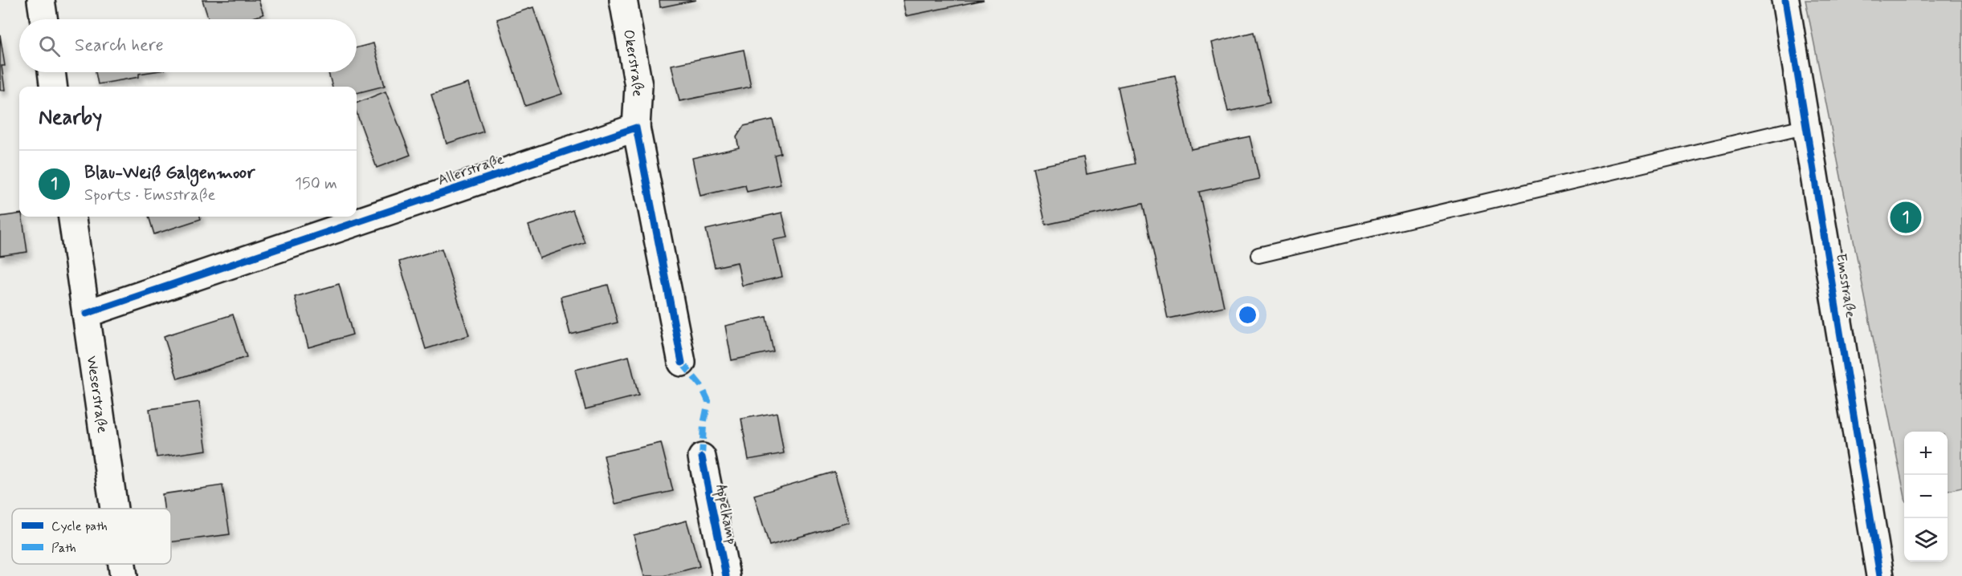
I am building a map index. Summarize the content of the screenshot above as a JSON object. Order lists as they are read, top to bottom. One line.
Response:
{"streets":{"street":["Okerstraße","Allerstraße","Emsstraße","Weserstraße","Appelkamp"]},"crossings":[["Okerstraße","Allerstraße"],["Allerstraße","Weserstraße"]],"legend":["Cycle path","Path"],"page":{"search":"Search here","heading":"Nearby","list":[{"mark":"1","name":"Blau-Weiß Galgenmoor","note":"Sports · Emsstraße","value":"150 m"}],"pins":"1","map_buttons":["+","−"]}}
